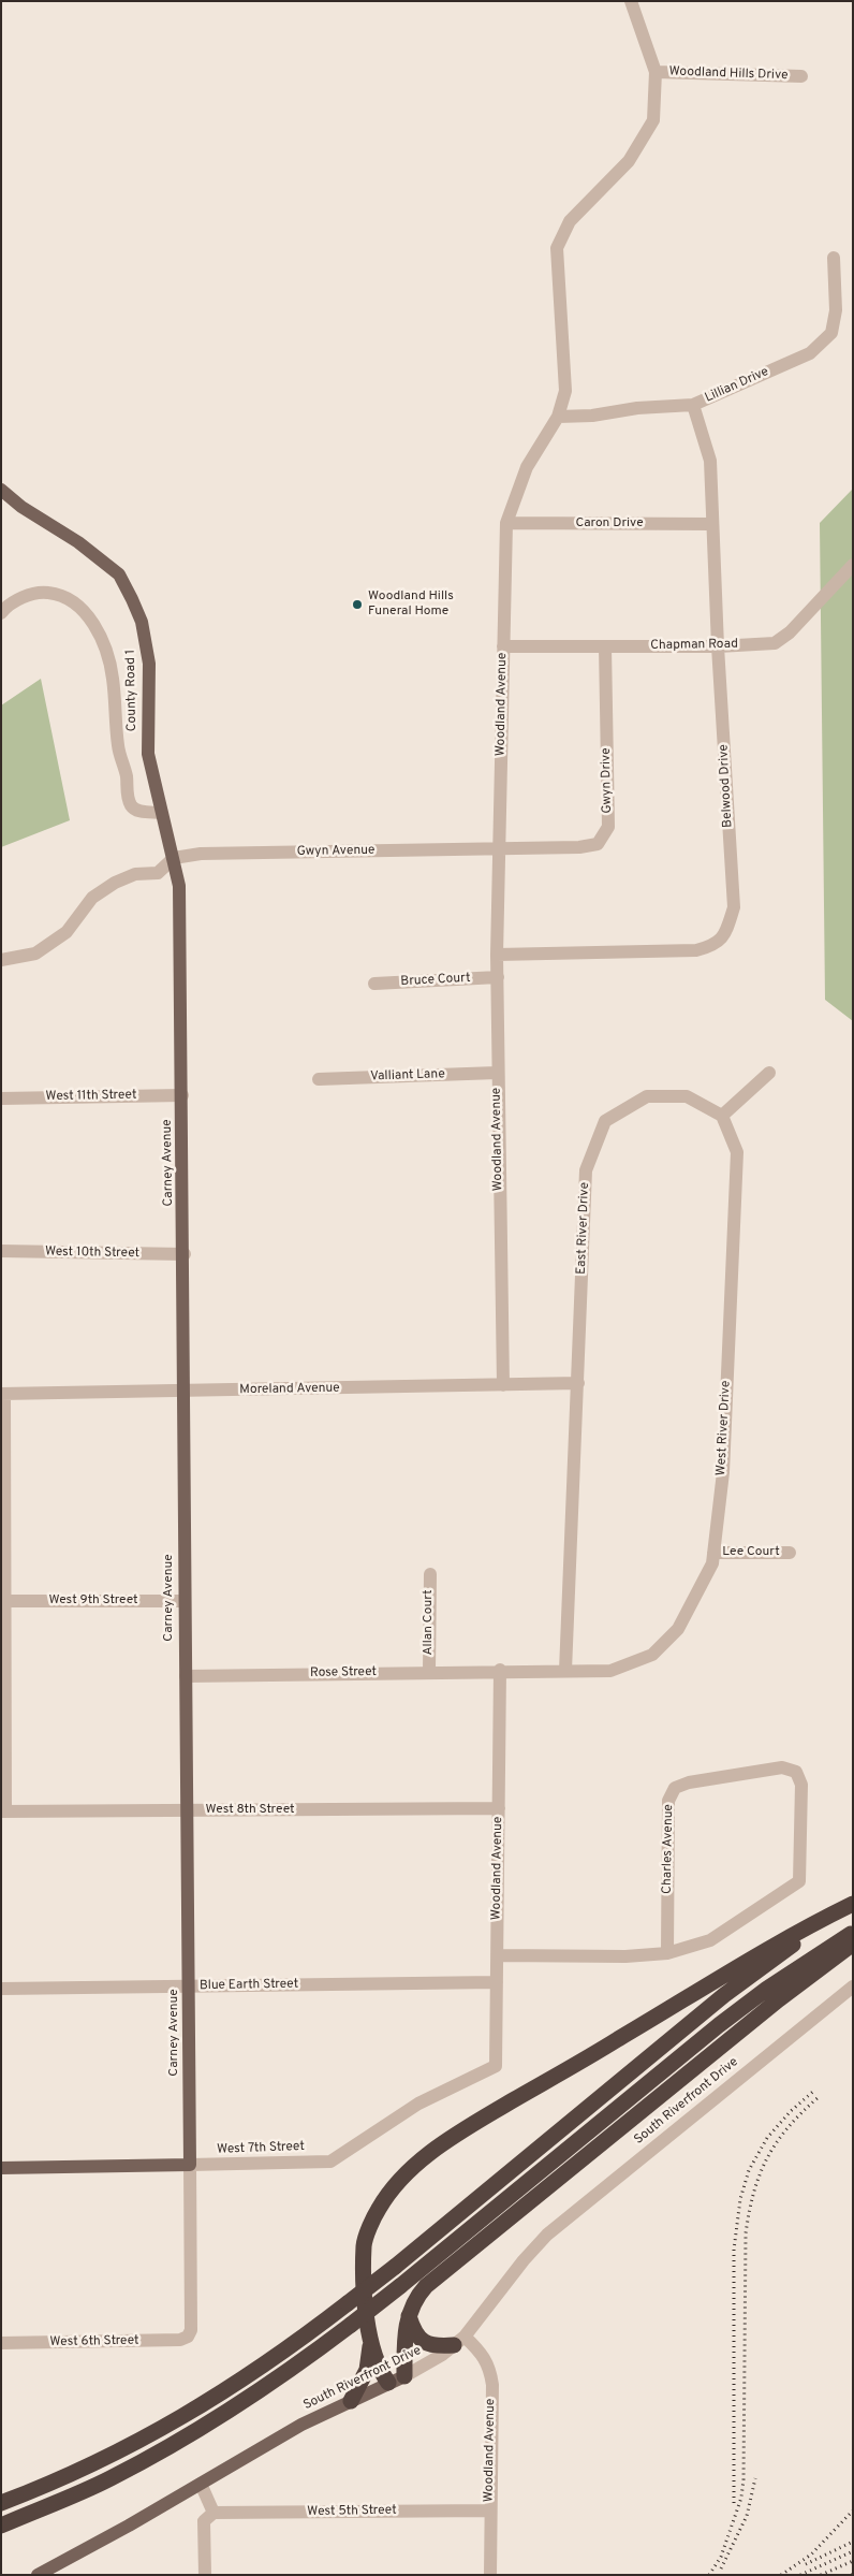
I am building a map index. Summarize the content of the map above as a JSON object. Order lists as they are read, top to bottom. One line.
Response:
{"streets":{"main road":["County Road 1","Carney Avenue","South Riverfront Drive","West 7th Street"],"street":["Woodland Hills Drive","Lillian Drive","Caron Drive","Chapman Road","Woodland Avenue","Gwyn Drive","Belwood Drive","Gwyn Avenue","Bruce Court","Valliant Lane","West 11th Street","East River Drive","West 10th Street","Moreland Avenue","West River Drive","Lee Court","West 9th Street","Allan Court","Rose Street","West 8th Street","Charles Avenue","Blue Earth Street","West 6th Street","West 5th Street"]},"crossings":[["Woodland Hills Drive","Woodland Avenue"],["Lillian Drive","Woodland Avenue"],["Lillian Drive","Belwood Drive"],["Caron Drive","Woodland Avenue"],["Caron Drive","Belwood Drive"],["Chapman Road","Woodland Avenue"],["Chapman Road","Gwyn Drive"],["Chapman Road","Belwood Drive"],["County Road 1","Gwyn Avenue"],["County Road 1","Carney Avenue"],["Woodland Avenue","Gwyn Drive"],["Woodland Avenue","Belwood Drive"],["Woodland Avenue","Gwyn Avenue"],["Woodland Avenue","Bruce Court"],["Woodland Avenue","Valliant Lane"],["Woodland Avenue","Moreland Avenue"],["Woodland Avenue","West River Drive"],["Woodland Avenue","Rose Street"],["Woodland Avenue","West 8th Street"],["Woodland Avenue","Blue Earth Street"],["Woodland Avenue","South Riverfront Drive"],["Woodland Avenue","West 7th Street"],["Woodland Avenue","West 5th Street"],["Gwyn Drive","Gwyn Avenue"],["Gwyn Avenue","Carney Avenue"],["West 11th Street","Carney Avenue"],["Carney Avenue","West 10th Street"],["Carney Avenue","Moreland Avenue"],["Carney Avenue","West 9th Street"],["Carney Avenue","Rose Street"],["Carney Avenue","West 8th Street"],["Carney Avenue","Blue Earth Street"],["Carney Avenue","West 7th Street"],["Carney Avenue","West 6th Street"],["East River Drive","Moreland Avenue"],["East River Drive","West River Drive"],["West River Drive","Lee Court"],["West River Drive","Rose Street"],["Allan Court","Rose Street"]],"places":["Woodland Hills Funeral Home"]}
